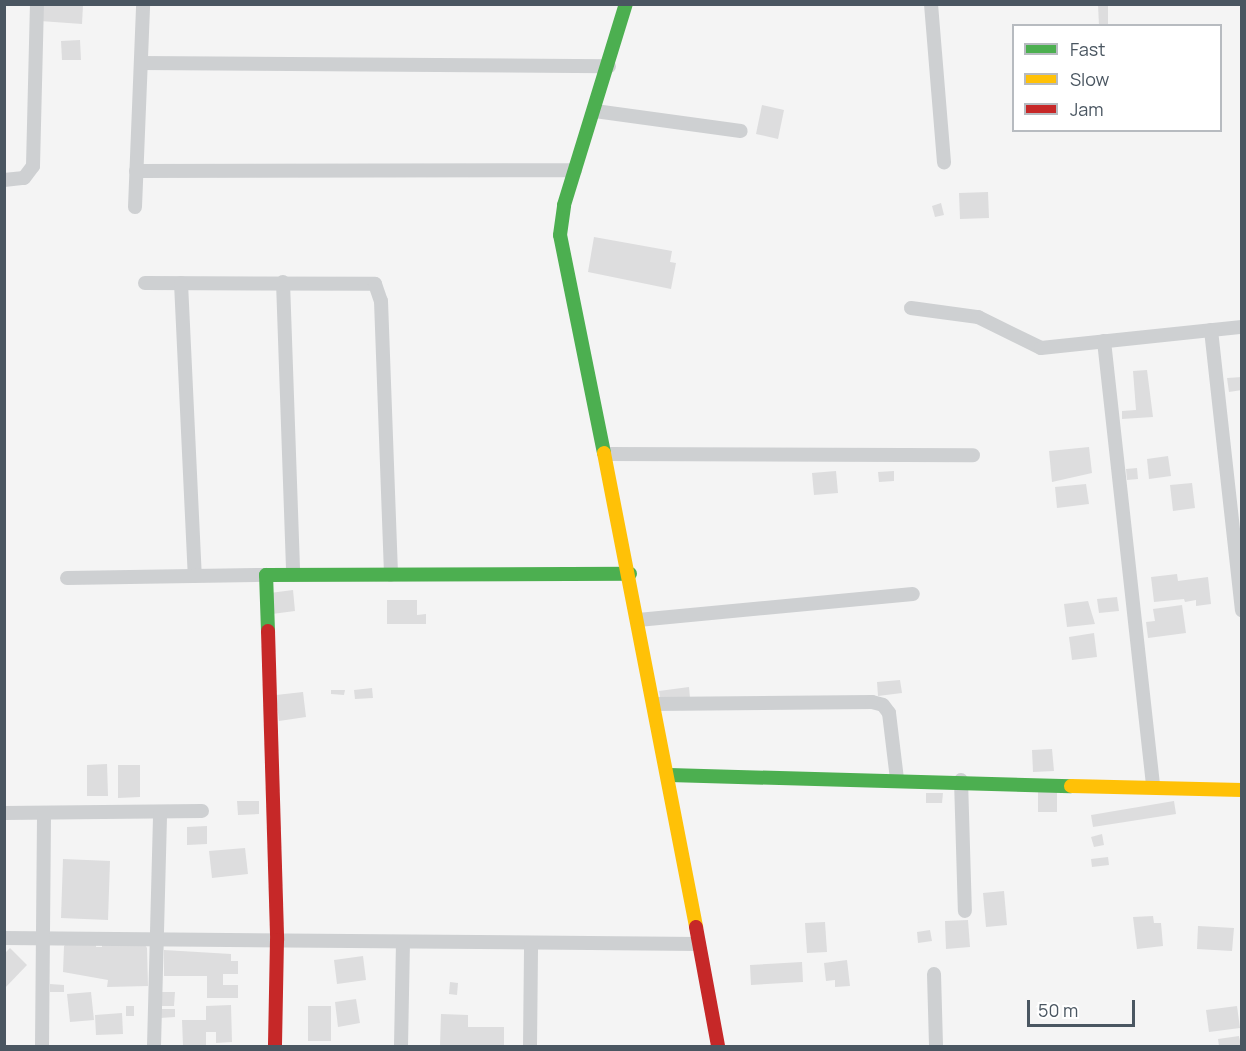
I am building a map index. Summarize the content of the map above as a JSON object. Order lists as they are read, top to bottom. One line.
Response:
{"legend":["Fast","Slow","Jam"],"scale_bar":"50 m"}
